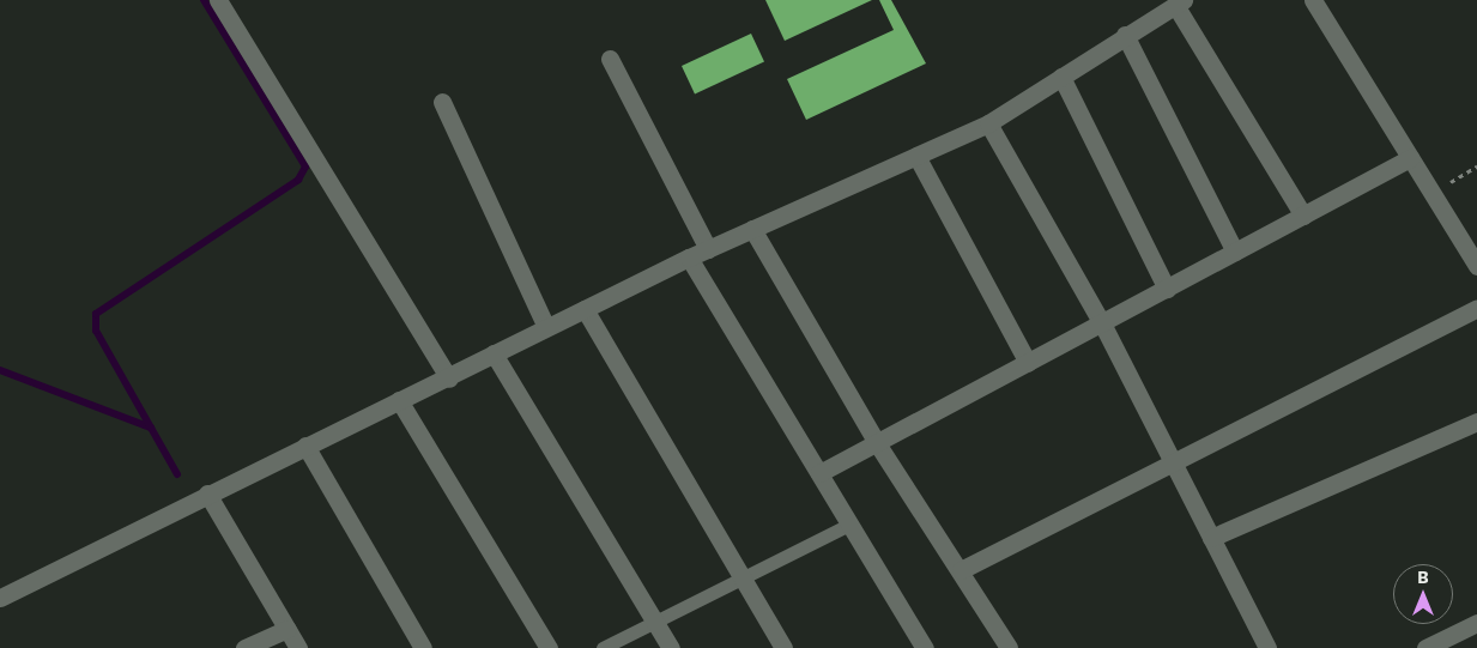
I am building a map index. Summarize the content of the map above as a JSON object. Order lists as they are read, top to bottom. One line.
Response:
{"north":"top"}
